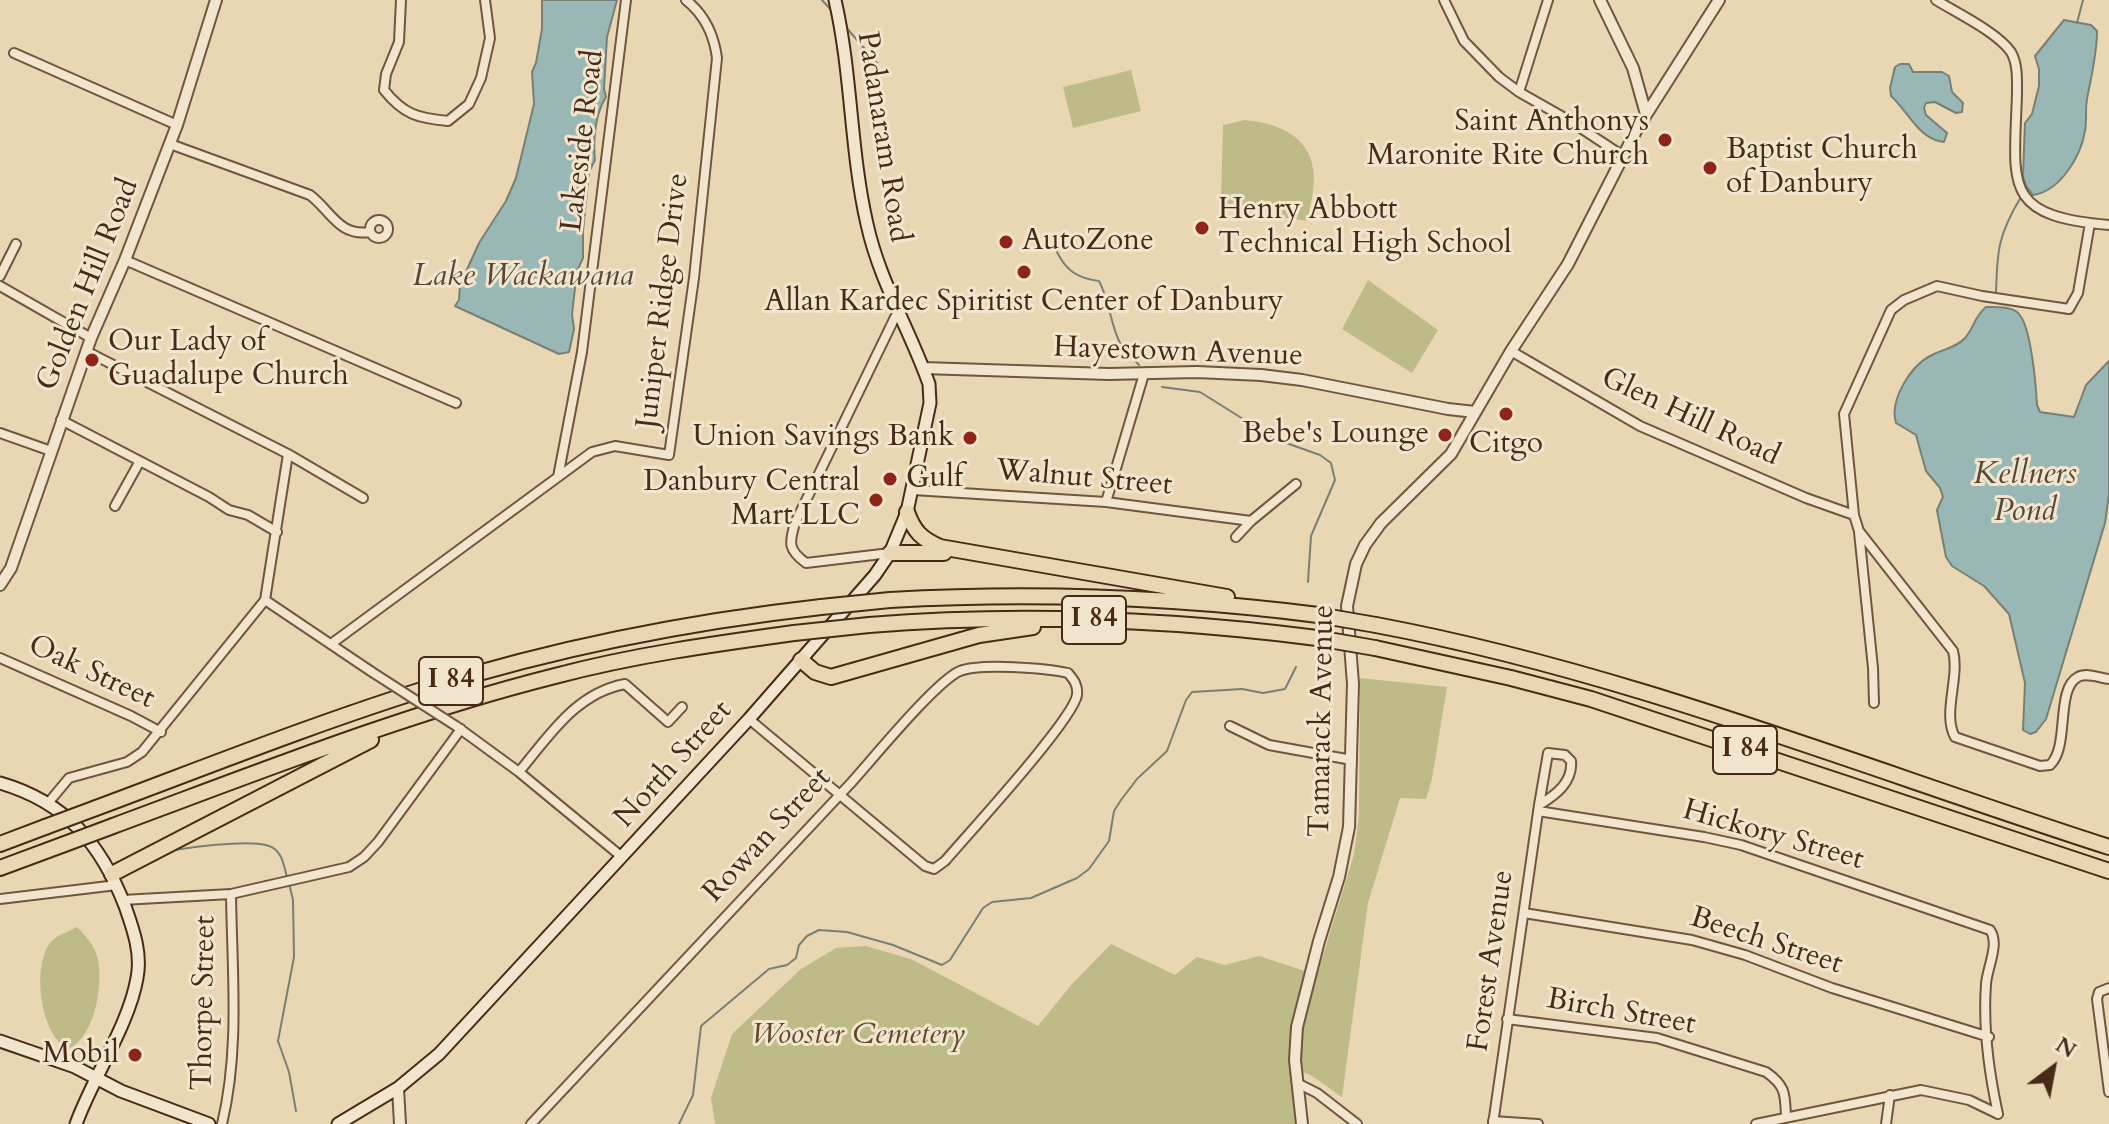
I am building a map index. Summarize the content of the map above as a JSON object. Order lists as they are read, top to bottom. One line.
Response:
{"streets":{"highway":["I 84"],"main road":["Padanaram Road","North Street"],"street":["Lakeside Road","Golden Hill Road","Juniper Ridge Drive","Hayestown Avenue","Glen Hill Road","Walnut Street","Oak Street","Tamarack Avenue","Rowan Street","Hickory Street","Beech Street","Forest Avenue","Thorpe Street","Birch Street"]},"crossings":[["Padanaram Road","Hayestown Avenue"],["Padanaram Road","North Street"],["Lakeside Road","Juniper Ridge Drive"],["Hayestown Avenue","Tamarack Avenue"],["Hayestown Avenue","North Street"],["Glen Hill Road","Tamarack Avenue"],["Walnut Street","North Street"],["Hickory Street","Beech Street"],["Hickory Street","Forest Avenue"],["Beech Street","Forest Avenue"],["Forest Avenue","Birch Street"]],"water":["Lake Wackawana","Kellners Pond"],"parks":["Wooster Cemetery"],"places":["Saint Anthonys Maronite Rite Church","Baptist Church of Danbury","Henry Abbott Technical High School","AutoZone","Allan Kardec Spiritist Center of Danbury","Our Lady of Guadalupe Church","Citgo","Bebe's Lounge","Union Savings Bank","Gulf","Danbury Central Mart LLC","Mobil"],"north":"top right"}
